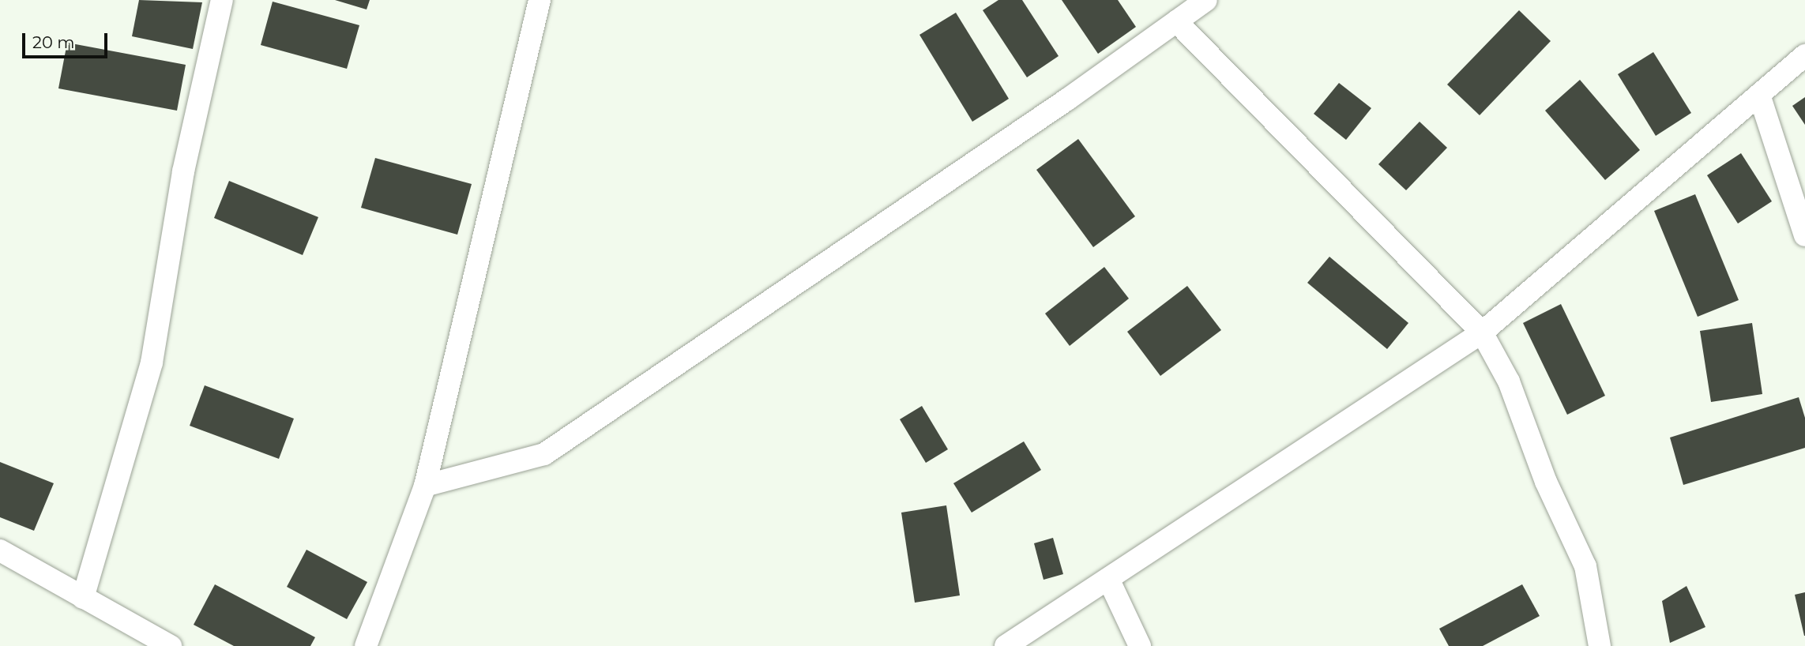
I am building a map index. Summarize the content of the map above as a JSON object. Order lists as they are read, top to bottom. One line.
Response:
{"scale_bar":"20 m"}
